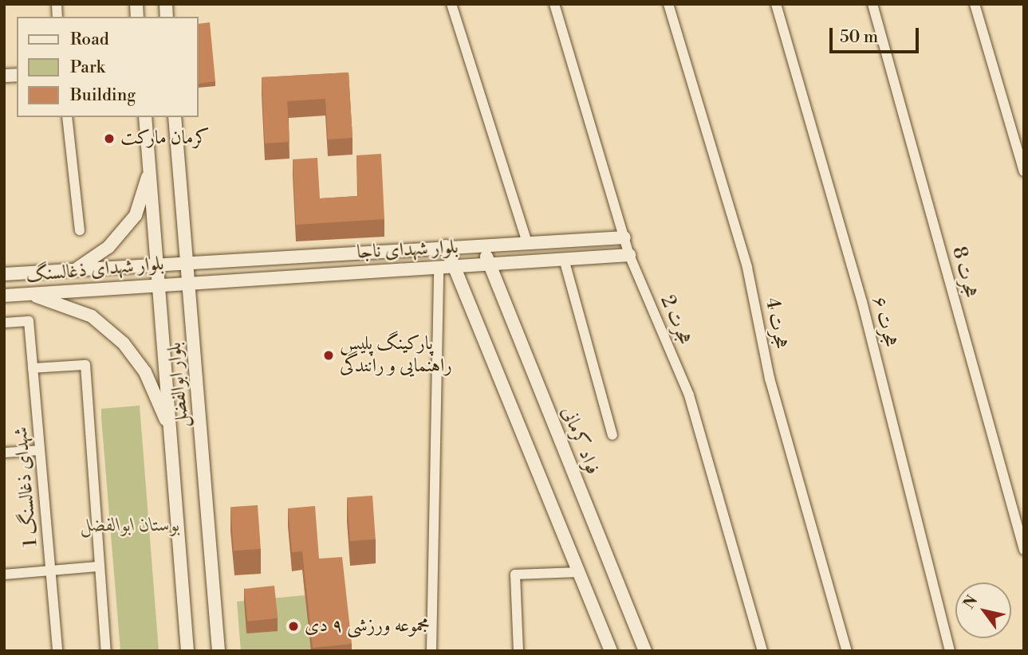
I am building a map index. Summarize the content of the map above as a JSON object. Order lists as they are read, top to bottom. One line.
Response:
{"streets":{"main road":["بلوار شهدای ناجا","بلوار شهدای ذغالسنگ","بلوار ابوالفضل","فواد کرمانی"],"street":["هجرت 8","هجرت 2","هجرت ۶","هجرت 4","شهدای ذغالسنگ 1"]},"crossings":[["بلوار شهدای ناجا","بلوار شهدای ذغالسنگ"],["بلوار شهدای ناجا","هجرت 2"],["بلوار شهدای ناجا","بلوار ابوالفضل"],["بلوار شهدای ناجا","فواد کرمانی"],["بلوار شهدای ذغالسنگ","بلوار ابوالفضل"]],"parks":["بوستان ابوالفضل"],"places":["کرمان مارکت","پارکینگ پلیس راهنمایی و رانندگی","مجموعه ورزشی ۹ دی"],"legend":["Road","Park","Building"],"scale_bar":"50 m","north":"top left"}
